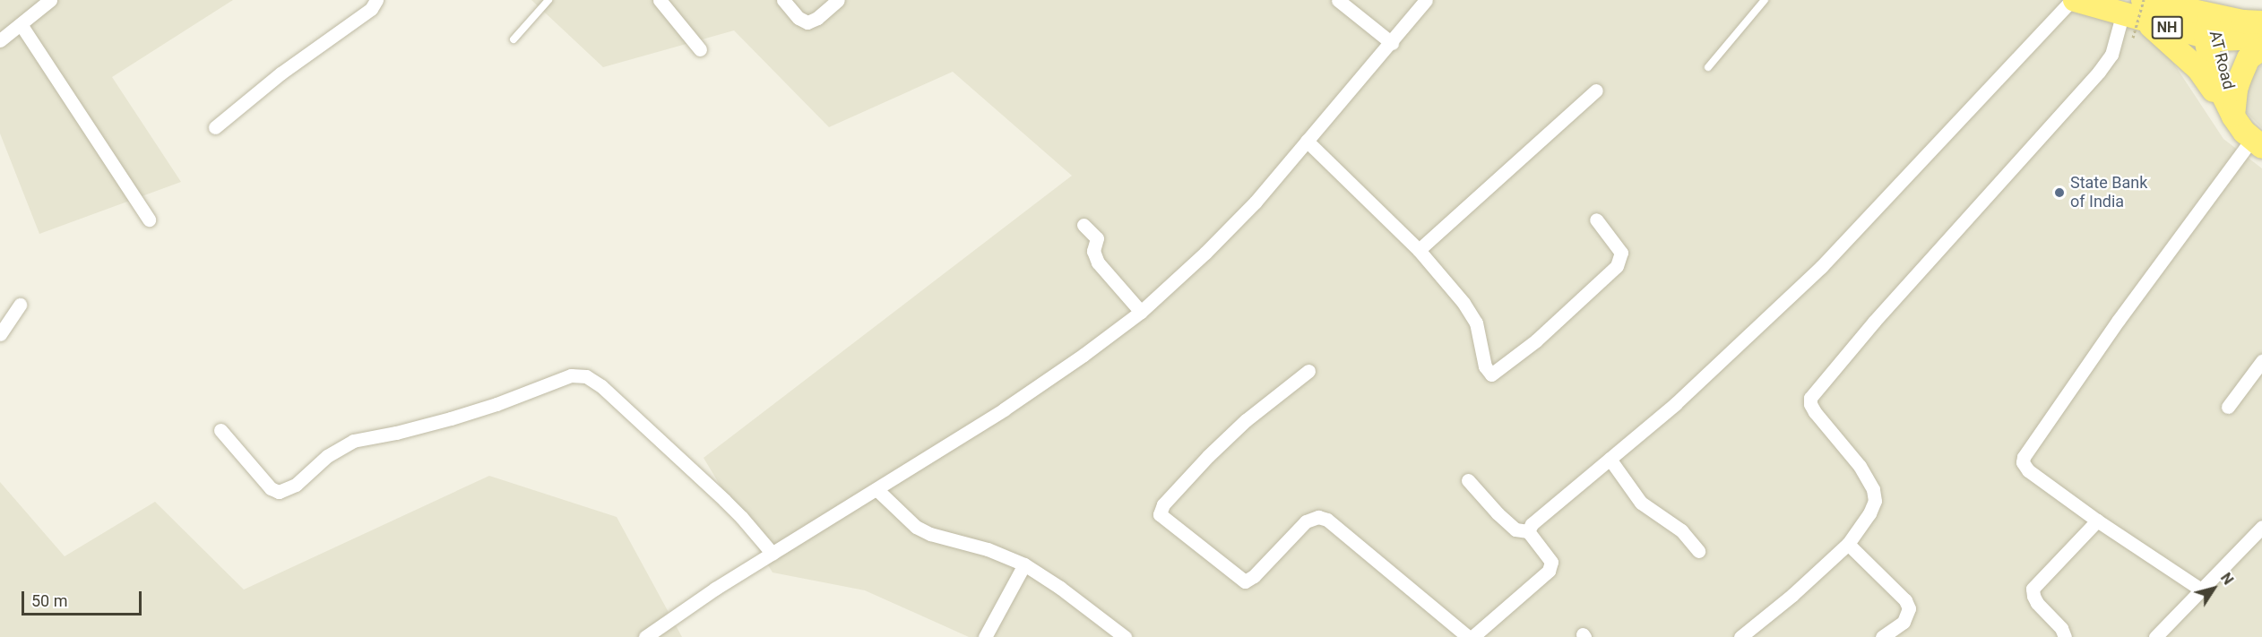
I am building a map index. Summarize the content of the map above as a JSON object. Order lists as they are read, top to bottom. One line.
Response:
{"streets":{"highway":["NH","AT Road"]},"crossings":[["NH","AT Road"]],"places":["State Bank of India"],"scale_bar":"50 m","north":"top right"}
